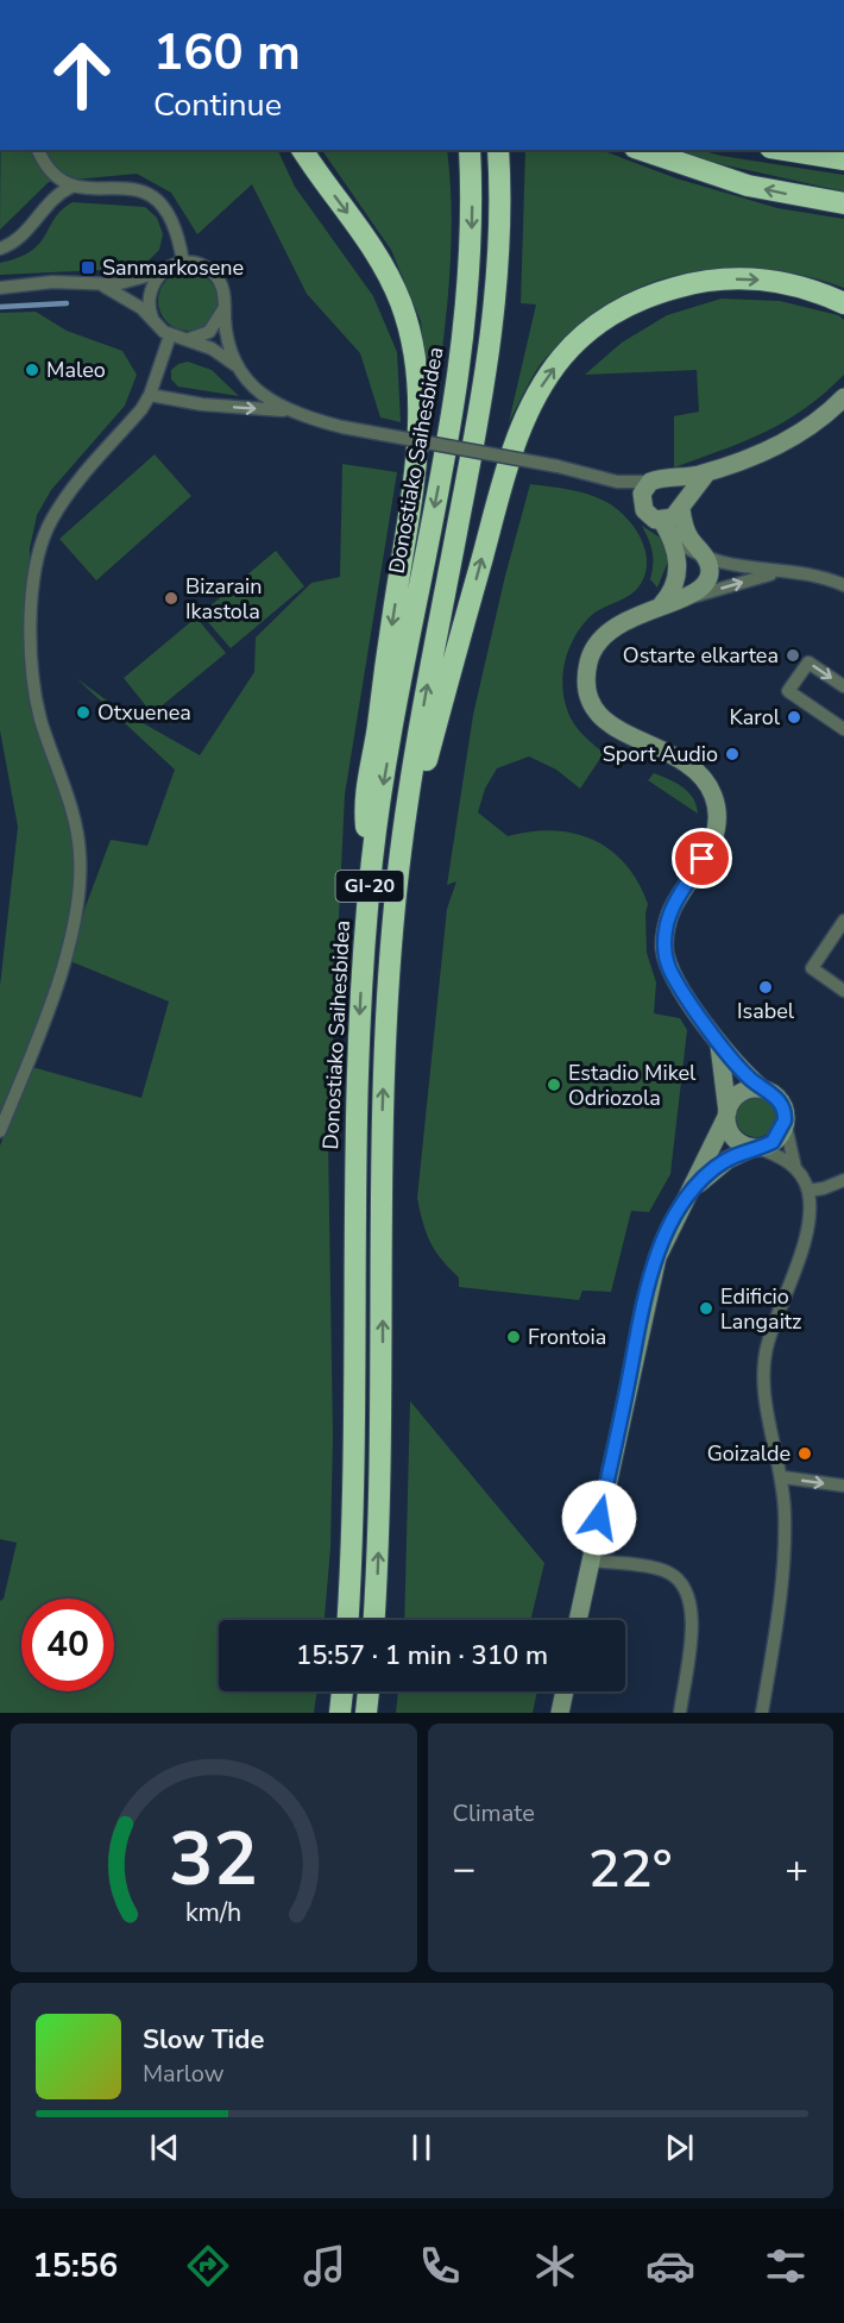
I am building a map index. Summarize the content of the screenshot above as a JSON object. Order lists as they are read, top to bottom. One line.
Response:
{"streets":{"highway":["Donostiako Saihesbidea","GI-20"]},"places":{"transit":["Sanmarkosene"],"other":["Maleo","Bizarain Ikastola","Ostarte elkartea","Otxuenea","Karol","Sport Audio","Isabel","Estadio Mikel Odriozola","Edificio Langaitz","Frontoia","Goizalde"]},"page":{"turn":["160 m","Continue"],"limit":"40","trip":"15:57 · 1 min · 310 m","tile":"Climate","heat":["−","22°","+"],"song":["Slow Tide","Marlow"],"tabs":"15:56","gauge":["32","km/h"]}}
